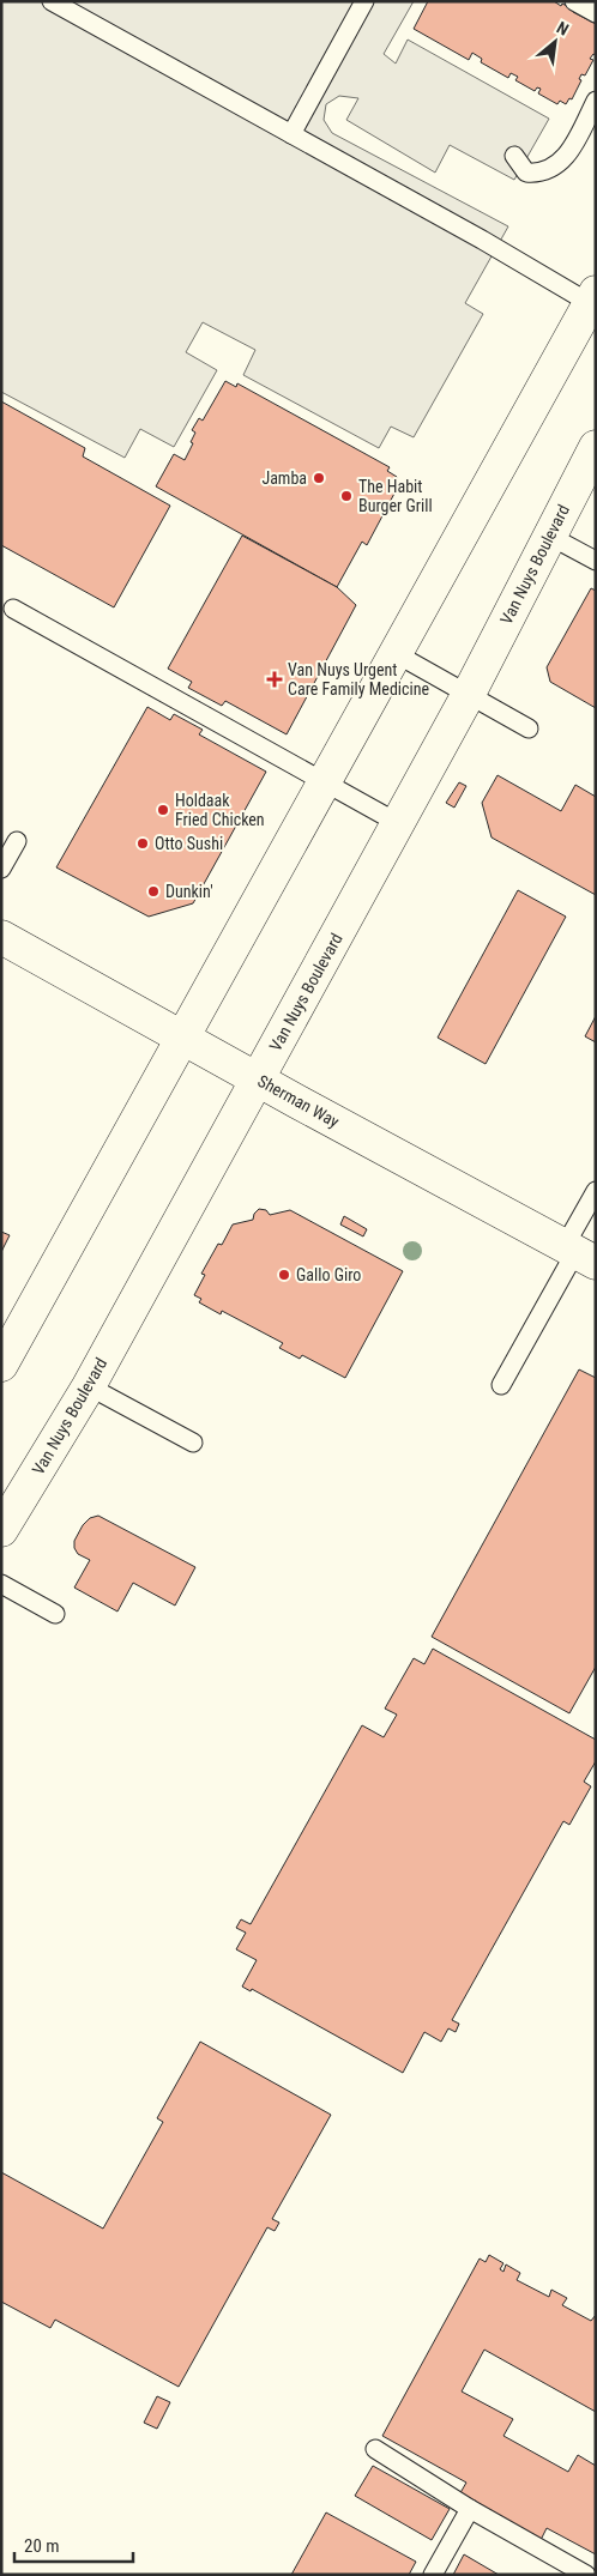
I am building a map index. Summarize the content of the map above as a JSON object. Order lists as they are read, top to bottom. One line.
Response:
{"streets":{"main road":["Van Nuys Boulevard","Sherman Way"]},"crossings":[["Van Nuys Boulevard","Sherman Way"]],"places":{"other":["Jamba","The Habit Burger Grill","Holdaak Fried Chicken","Otto Sushi","Dunkin'","Gallo Giro"],"health":["Van Nuys Urgent Care Family Medicine"]},"scale_bar":"20 m","north":"top right"}
